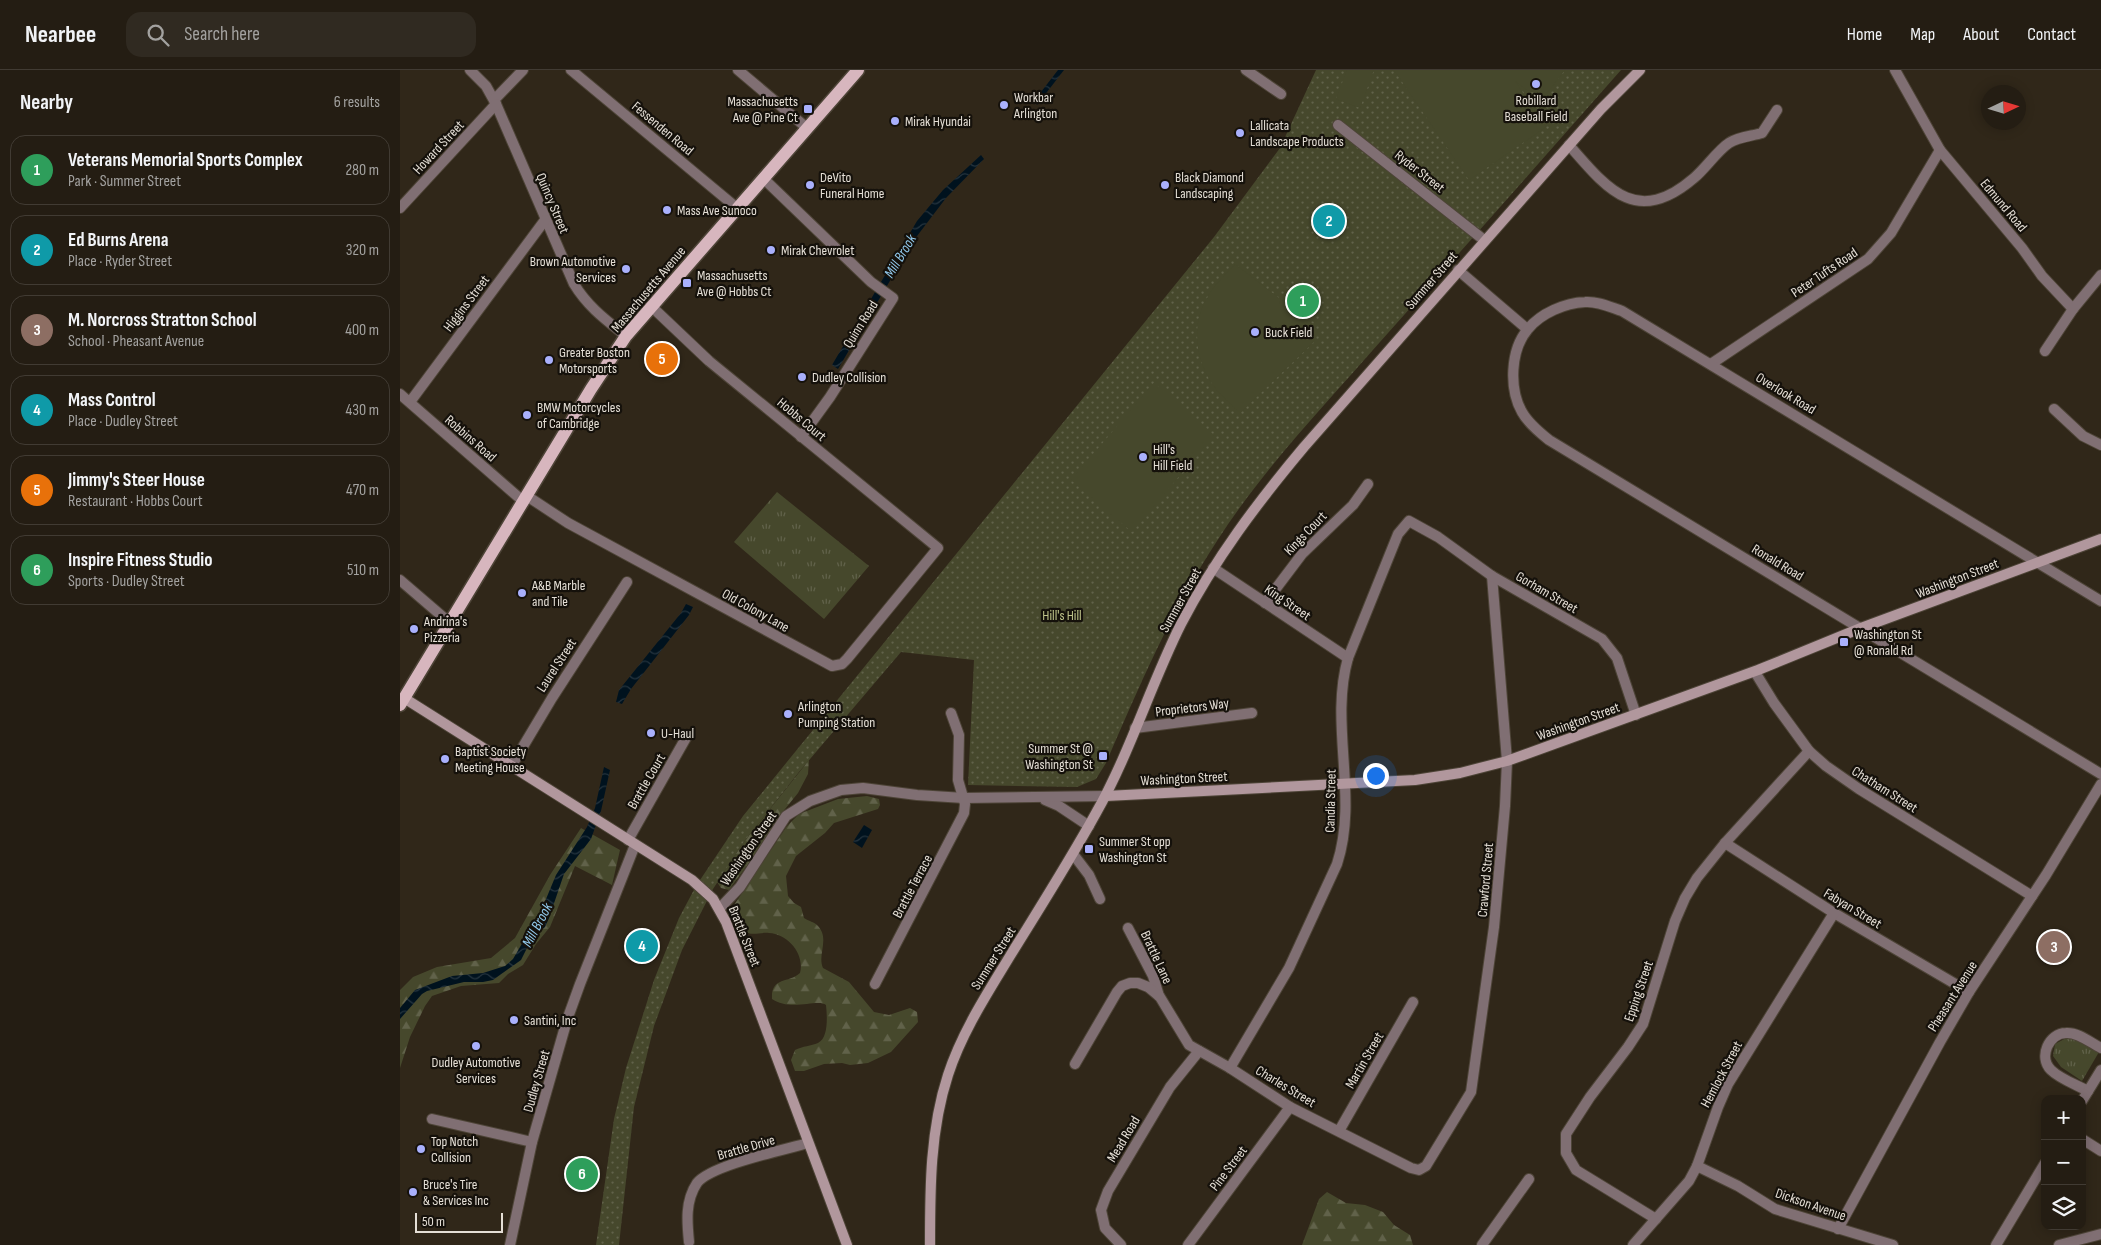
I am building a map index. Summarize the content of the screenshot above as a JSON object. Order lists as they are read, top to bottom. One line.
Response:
{"streets":{"main road":["Summer Street","Massachusetts Avenue","Washington Street","Brattle Street"],"street":["Fessenden Road","Howard Street","Ryder Street","Quincy Street","Edmund Road","Peter Tufts Road","Higgins Street","Quinn Road","Overlook Road","Hobbs Court","Robbins Road","Kings Court","Ronald Road","Gorham Street","King Street","Old Colony Lane","Laurel Street","Proprietors Way","Brattle Court","Chatham Street","Candia Street","Crawford Street","Brattle Terrace","Fabyan Street","Brattle Lane","Epping Street","Pheasant Avenue","Martin Street","Hemlock Street","Dudley Street","Charles Street","Mead Road","Brattle Drive","Pine Street","Dickson Avenue"]},"crossings":[["Fessenden Road","Massachusetts Avenue"],["Howard Street","Quincy Street"],["Ryder Street","Summer Street"],["Quincy Street","Massachusetts Avenue"],["Quincy Street","Higgins Street"],["Edmund Road","Peter Tufts Road"],["Peter Tufts Road","Overlook Road"],["Summer Street","Washington Street"],["Summer Street","King Street"],["Summer Street","Proprietors Way"],["Massachusetts Avenue","Quinn Road"],["Massachusetts Avenue","Hobbs Court"],["Massachusetts Avenue","Robbins Road"],["Massachusetts Avenue","Old Colony Lane"],["Massachusetts Avenue","Brattle Street"],["Higgins Street","Robbins Road"],["Quinn Road","Hobbs Court"],["Overlook Road","Ronald Road"],["Overlook Road","Washington Street"],["Hobbs Court","Old Colony Lane"],["Robbins Road","Old Colony Lane"],["Kings Court","King Street"],["Ronald Road","Washington Street"],["Washington Street","Gorham Street"],["Washington Street","Chatham Street"],["Washington Street","Candia Street"],["Washington Street","Crawford Street"],["Washington Street","Brattle Terrace"],["Washington Street","Brattle Street"],["Gorham Street","Candia Street"],["Gorham Street","Crawford Street"],["King Street","Candia Street"],["Laurel Street","Brattle Street"],["Brattle Court","Brattle Street"],["Brattle Court","Dudley Street"],["Chatham Street","Epping Street"],["Chatham Street","Pheasant Avenue"],["Candia Street","Charles Street"],["Crawford Street","Charles Street"],["Fabyan Street","Epping Street"],["Fabyan Street","Pheasant Avenue"],["Fabyan Street","Hemlock Street"],["Brattle Street","Dudley Street"],["Brattle Street","Brattle Drive"],["Brattle Lane","Charles Street"],["Epping Street","Hemlock Street"],["Pheasant Avenue","Dickson Avenue"],["Martin Street","Charles Street"],["Hemlock Street","Dickson Avenue"],["Charles Street","Mead Road"],["Charles Street","Pine Street"]],"water":["Mill Brook"],"parks":["Hill's Hill"],"places":{"other":["Robillard Baseball Field","Workbar Arlington","Mirak Hyundai","Lallicata Landscape Products","DeVito Funeral Home","Black Diamond Landscaping","Mass Ave Sunoco","Mirak Chevrolet","Brown Automotive Services","Buck Field","Greater Boston Motorsports","Dudley Collision","BMW Motorcycles of Cambridge","Hill's Hill Field","A&B Marble and Tile","Andrina's Pizzeria","Arlington Pumping Station","U-Haul","Baptist Society Meeting House","Santini, Inc","Dudley Automotive Services","Top Notch Collision","Bruce's Tire & Services Inc"],"transit":["Massachusetts Ave @ Pine Ct","Massachusetts Ave @ Hobbs Ct","Washington St @ Ronald Rd","Summer St @ Washington St","Summer St opp Washington St"]},"scale_bar":"50 m","north":"right","page":{"header":"Nearbee","search":"Search here","nav":["Home","Map","About","Contact"],"heading":["Nearby","6 results"],"list":[{"mark":"1","name":"Veterans Memorial Sports Complex","note":"Park · Summer Street","value":"280 m"},{"mark":"2","name":"Ed Burns Arena","note":"Place · Ryder Street","value":"320 m"},{"mark":"3","name":"M. Norcross Stratton School","note":"School · Pheasant Avenue","value":"400 m"},{"mark":"4","name":"Mass Control","note":"Place · Dudley Street","value":"430 m"},{"mark":"5","name":"Jimmy's Steer House","note":"Restaurant · Hobbs Court","value":"470 m"},{"mark":"6","name":"Inspire Fitness Studio","note":"Sports · Dudley Street","value":"510 m"}],"pins":["2","1","5","4","3","6"],"map_buttons":["+","−"],"scale":"50 m"}}
